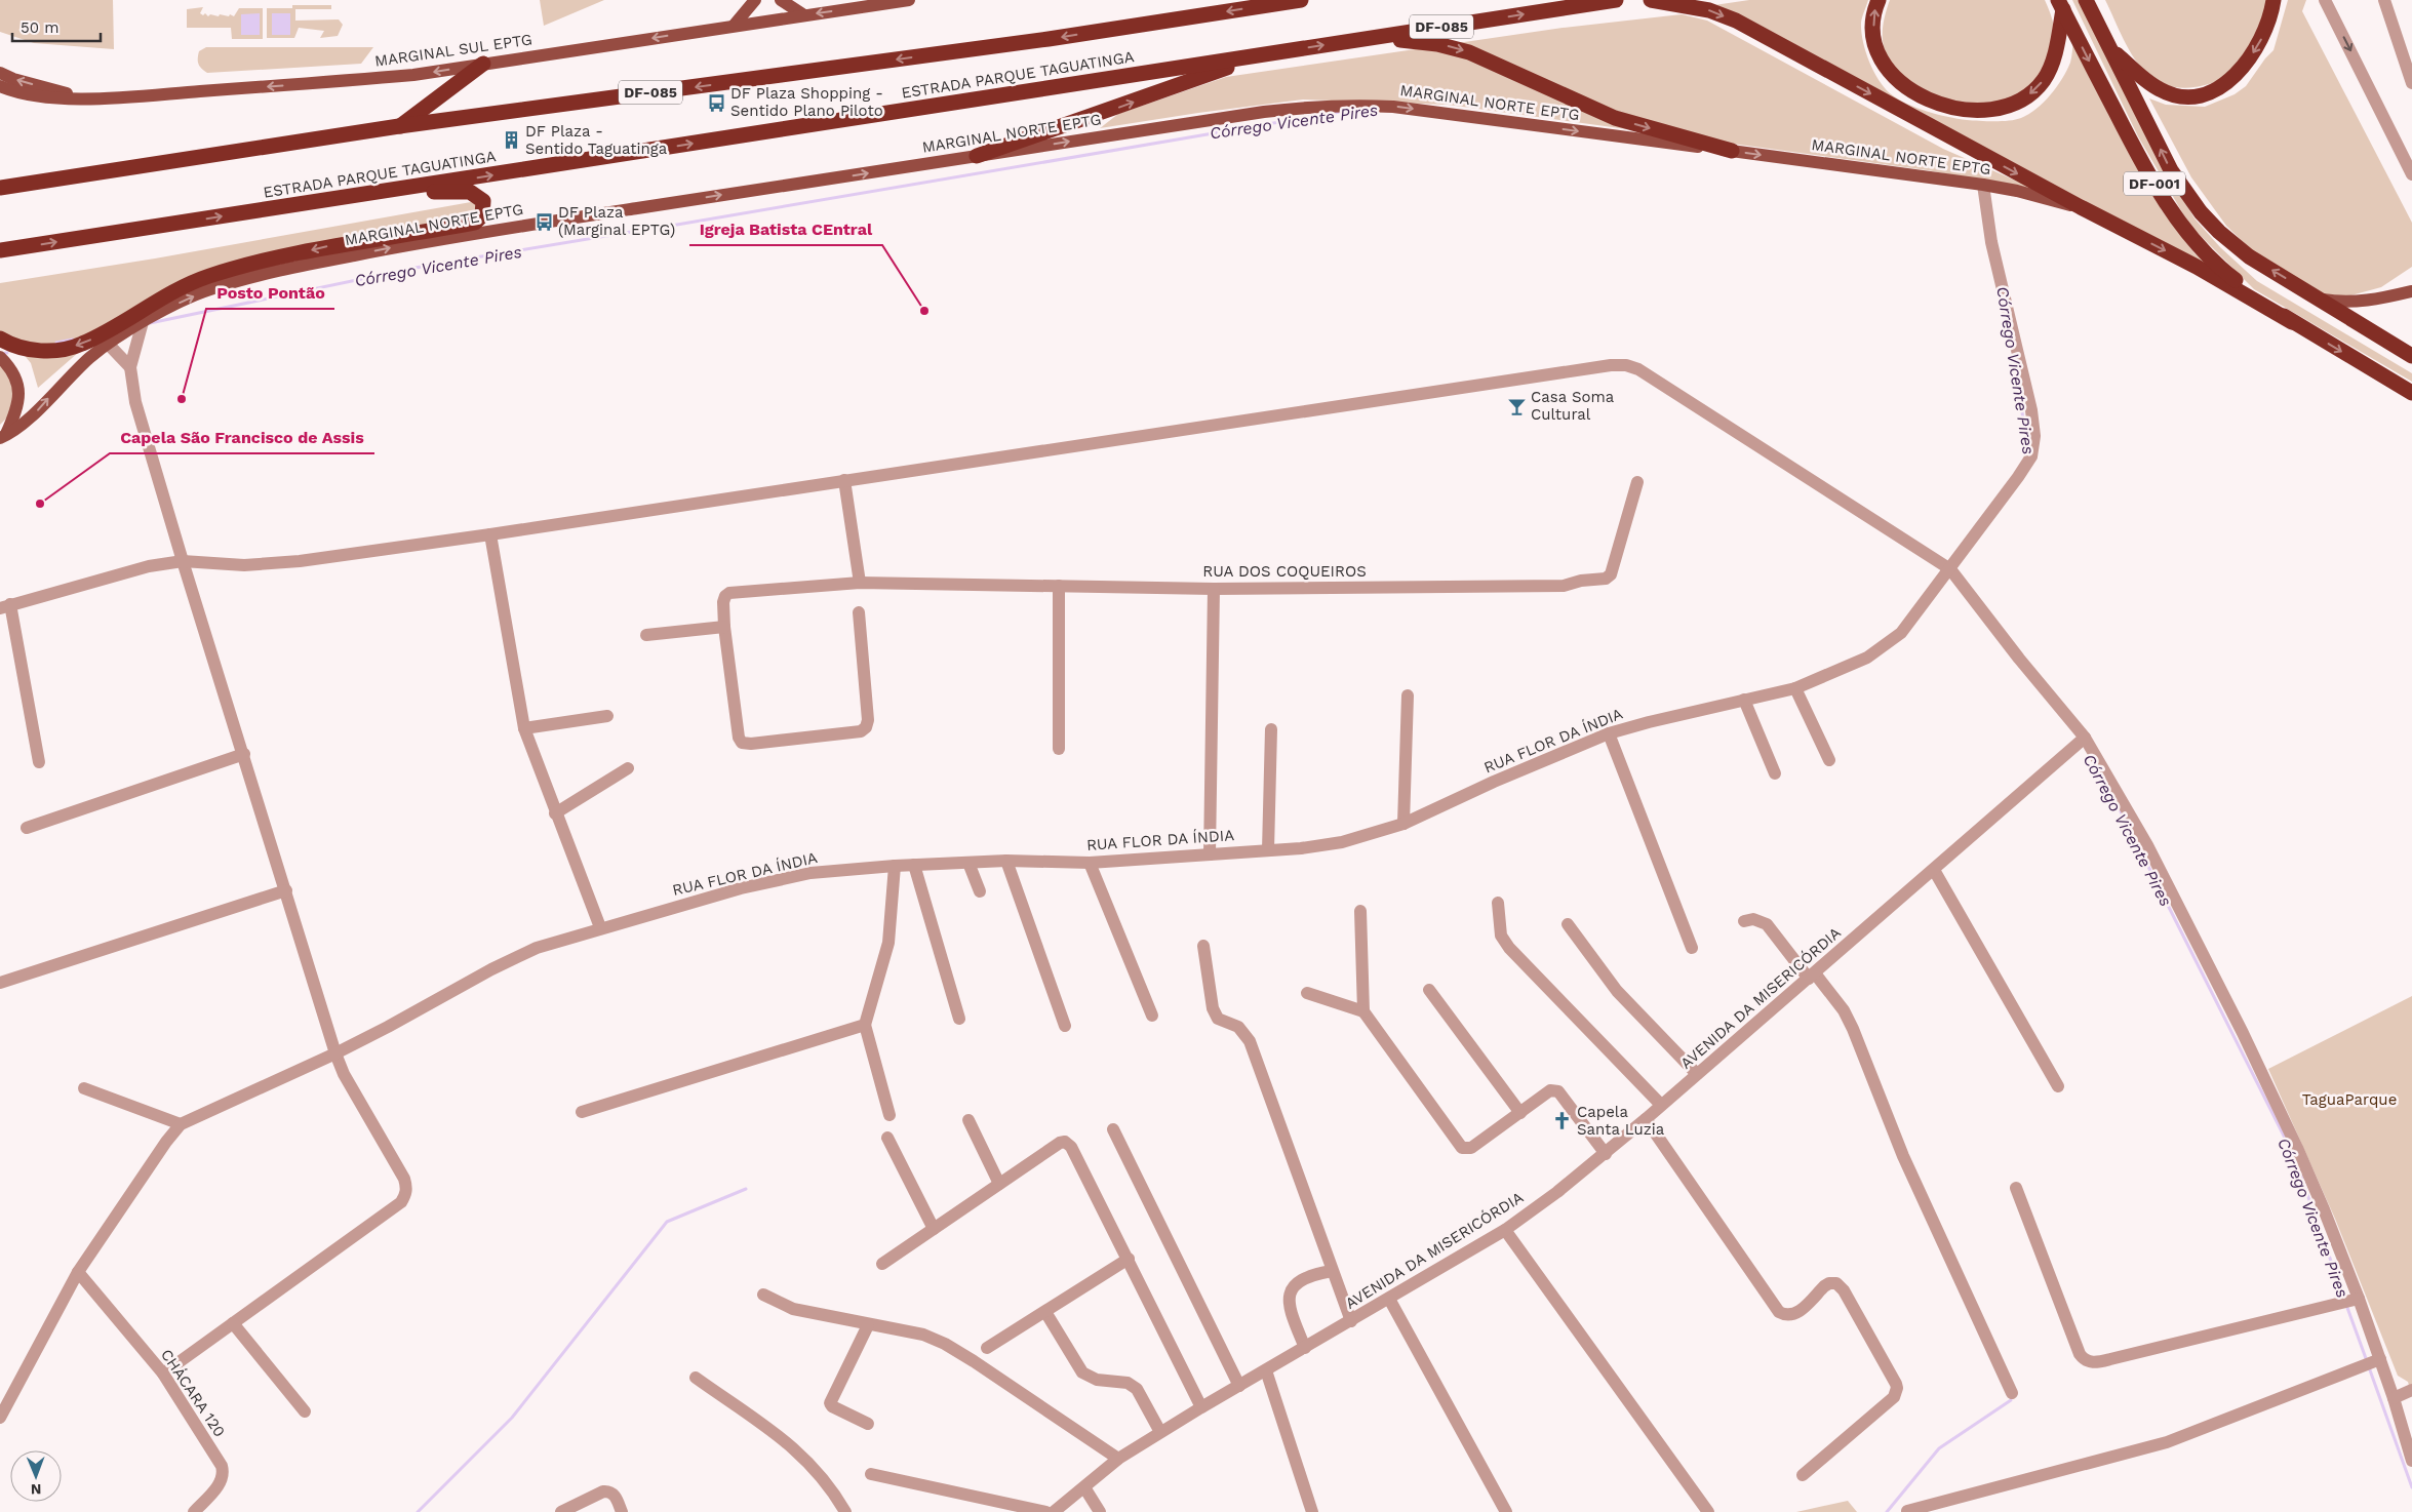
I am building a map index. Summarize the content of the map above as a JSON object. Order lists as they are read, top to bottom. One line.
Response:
{"streets":{"highway":["DF-085","ESTRADA PARQUE TAGUATINGA","DF-001"],"main road":["MARGINAL SUL EPTG","MARGINAL NORTE EPTG"],"street":["RUA DOS COQUEIROS","RUA FLOR DA ÍNDIA","AVENIDA DA MISERICÓRDIA","CHÁCARA 120"]},"crossings":[["MARGINAL NORTE EPTG","RUA FLOR DA ÍNDIA"]],"one_way":["MARGINAL SUL EPTG","MARGINAL NORTE EPTG"],"water":["Córrego Vicente Pires"],"parks":["TaguaParque"],"places":{"bus stop":["DF Plaza Shopping - Sentido Plano Piloto","DF Plaza (Marginal EPTG)"],"building":["DF Plaza - Sentido Taguatinga"],"other":["Igreja Batista CEntral","Posto Pontão","Capela São Francisco de Assis"],"bar":["Casa Soma Cultural"],"church":["Capela Santa Luzia"]},"scale_bar":"50 m","north":"bottom"}
